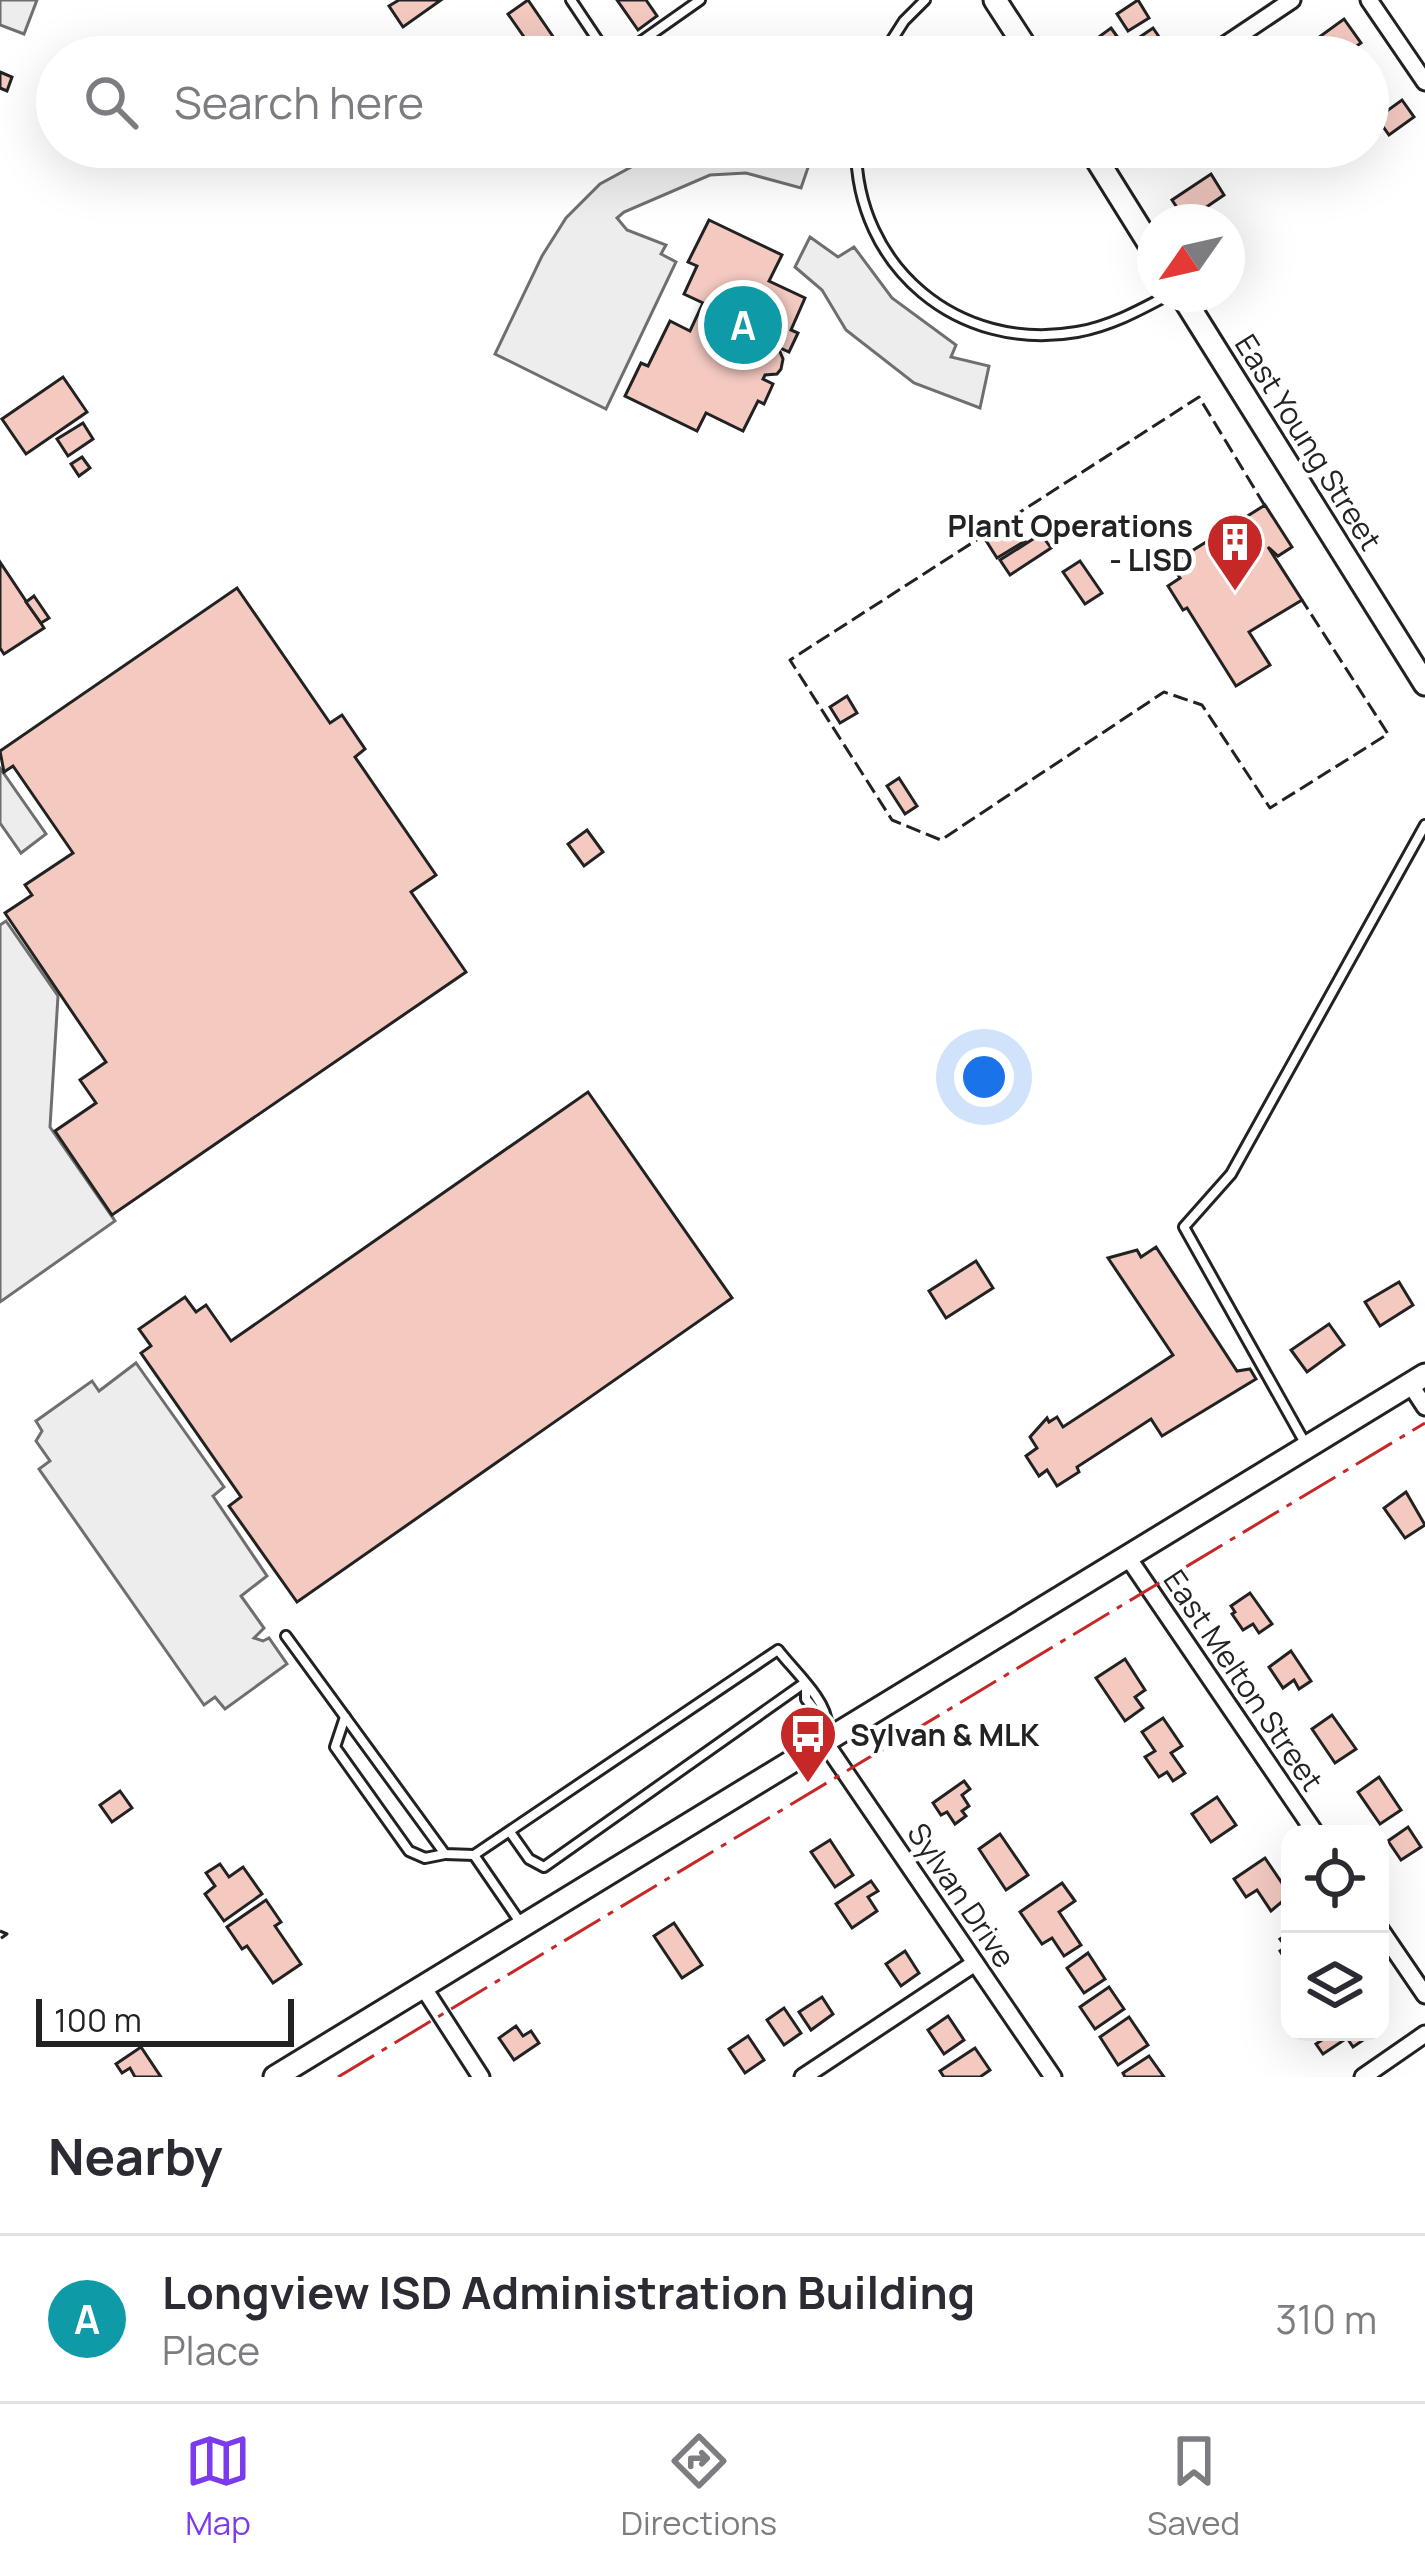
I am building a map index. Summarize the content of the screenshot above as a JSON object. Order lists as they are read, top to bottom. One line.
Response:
{"streets":{"street":["East Young Street","East Melton Street","Sylvan Drive"]},"places":{"building":["Plant Operations - LISD"],"bus stop":["Sylvan & MLK"]},"scale_bar":"100 m","north":"bottom left","page":{"search":"Search here","pins":"A","scale":"100 m","heading":"Nearby","list":[{"mark":"A","name":"Longview ISD Administration Building","note":"Place","value":"310 m"}],"nav":["Map","Directions","Saved"]}}
